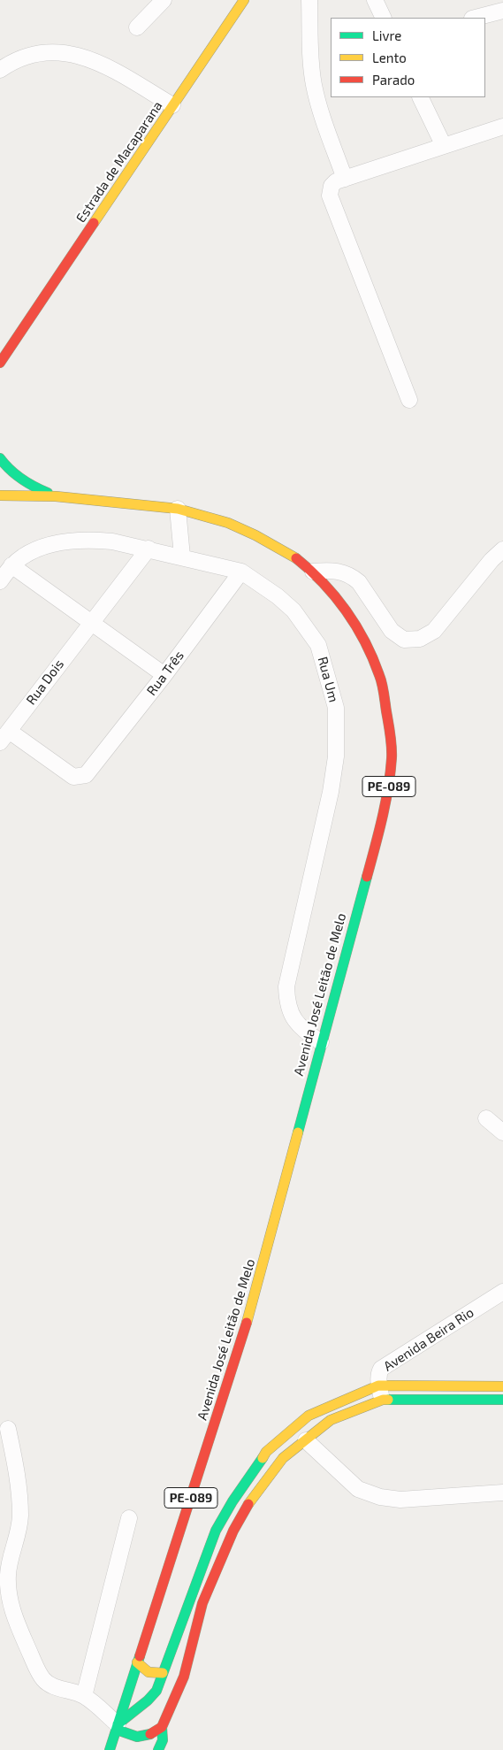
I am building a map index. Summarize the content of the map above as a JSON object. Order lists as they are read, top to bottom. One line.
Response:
{"streets":{"main road":["Estrada de Macaparana","PE-089","Avenida José Leitão de Melo"],"street":["Rua Três","Rua Um","Rua Dois","Avenida Beira Rio"]},"crossings":[["Rua Três","Rua Um"],["Rua Três","Rua Dois"],["Rua Um","Rua Dois"],["Rua Um","Avenida José Leitão de Melo"]],"legend":["Livre","Lento","Parado"]}
